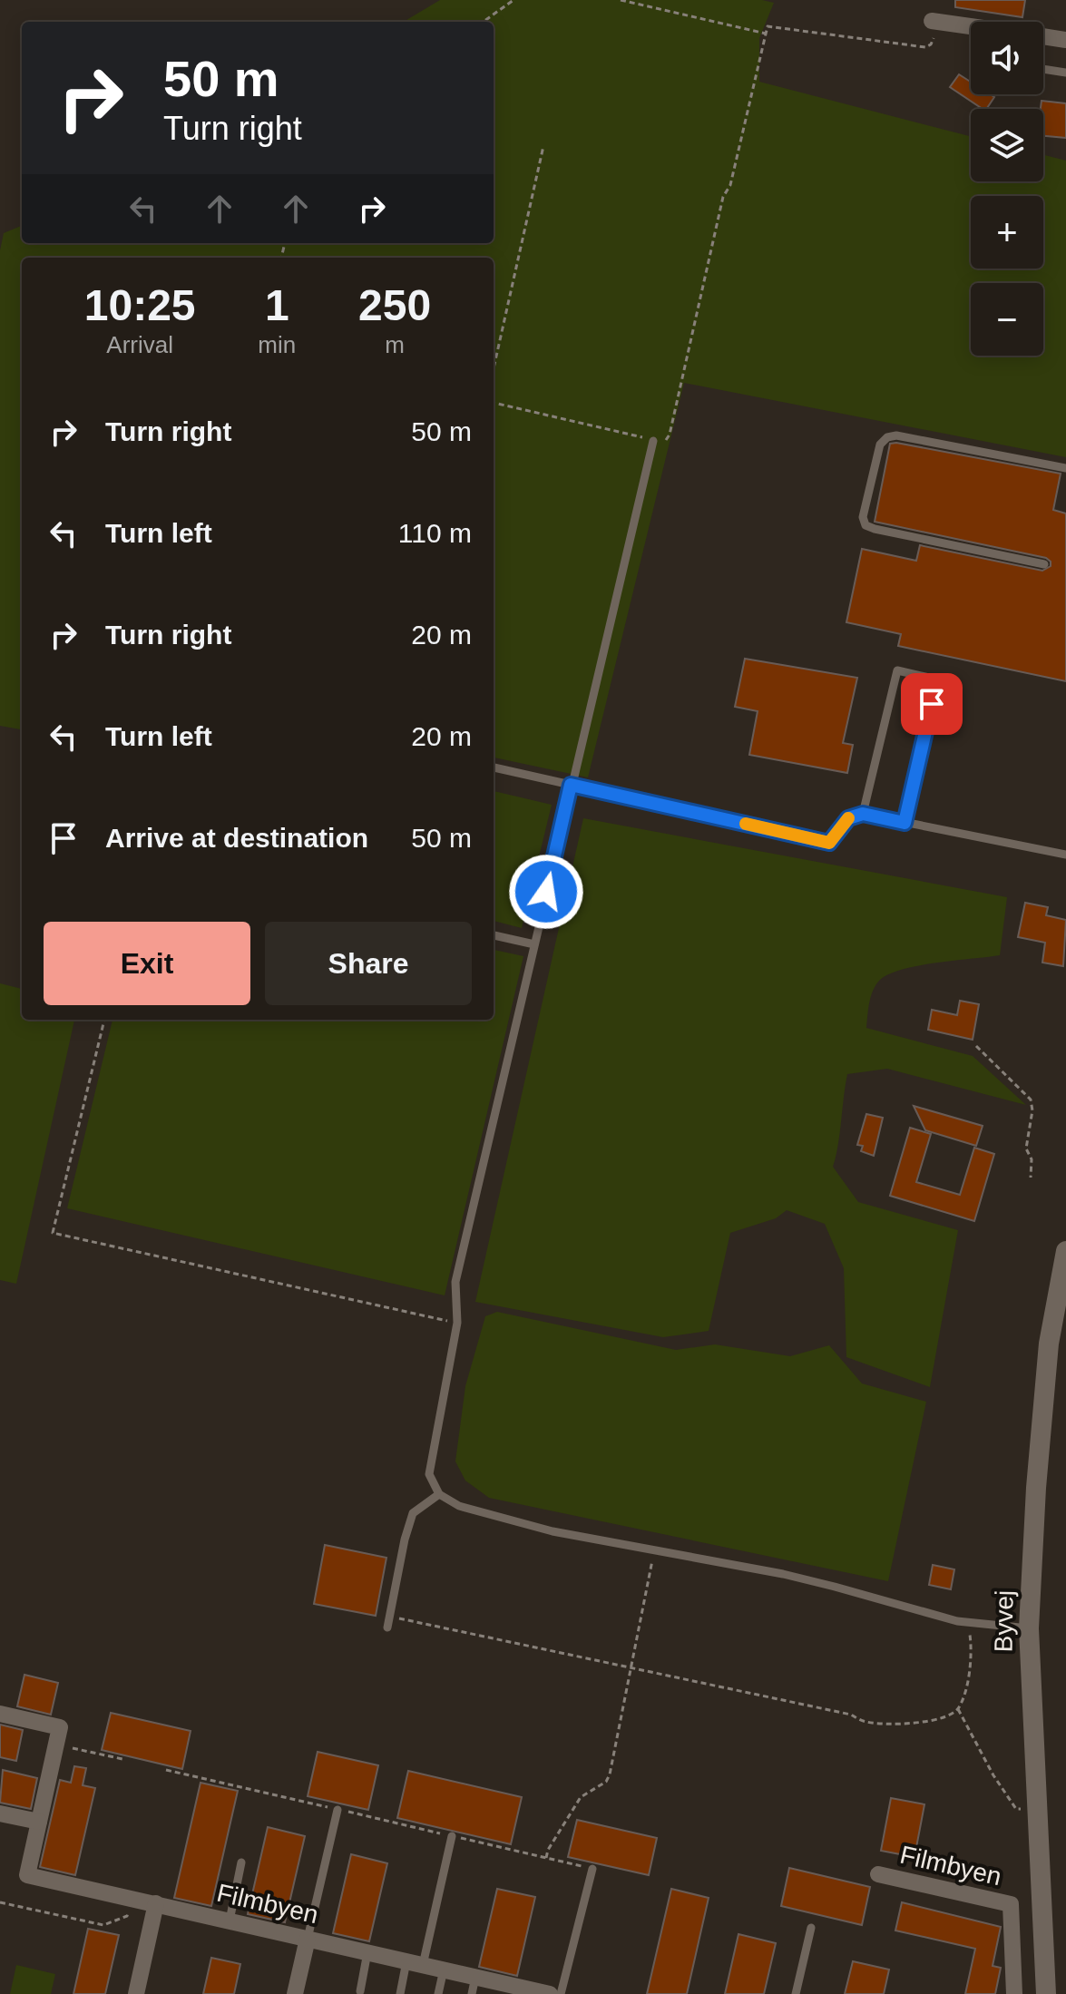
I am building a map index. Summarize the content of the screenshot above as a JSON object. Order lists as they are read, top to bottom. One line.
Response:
{"streets":{"street":["Byvej","Filmbyen"]},"page":{"map_buttons":["+","−"],"turn":["50 m","Turn right"],"eta":["10:25","Arrival","1","min","250","m"],"list":[{"name":"Turn right","value":"50 m"},{"name":"Turn left","value":"110 m"},{"name":"Turn right","value":"20 m"},{"name":"Turn left","value":"20 m"},{"name":"Arrive at destination","value":"50 m"}],"buttons":["Exit","Share"]}}
